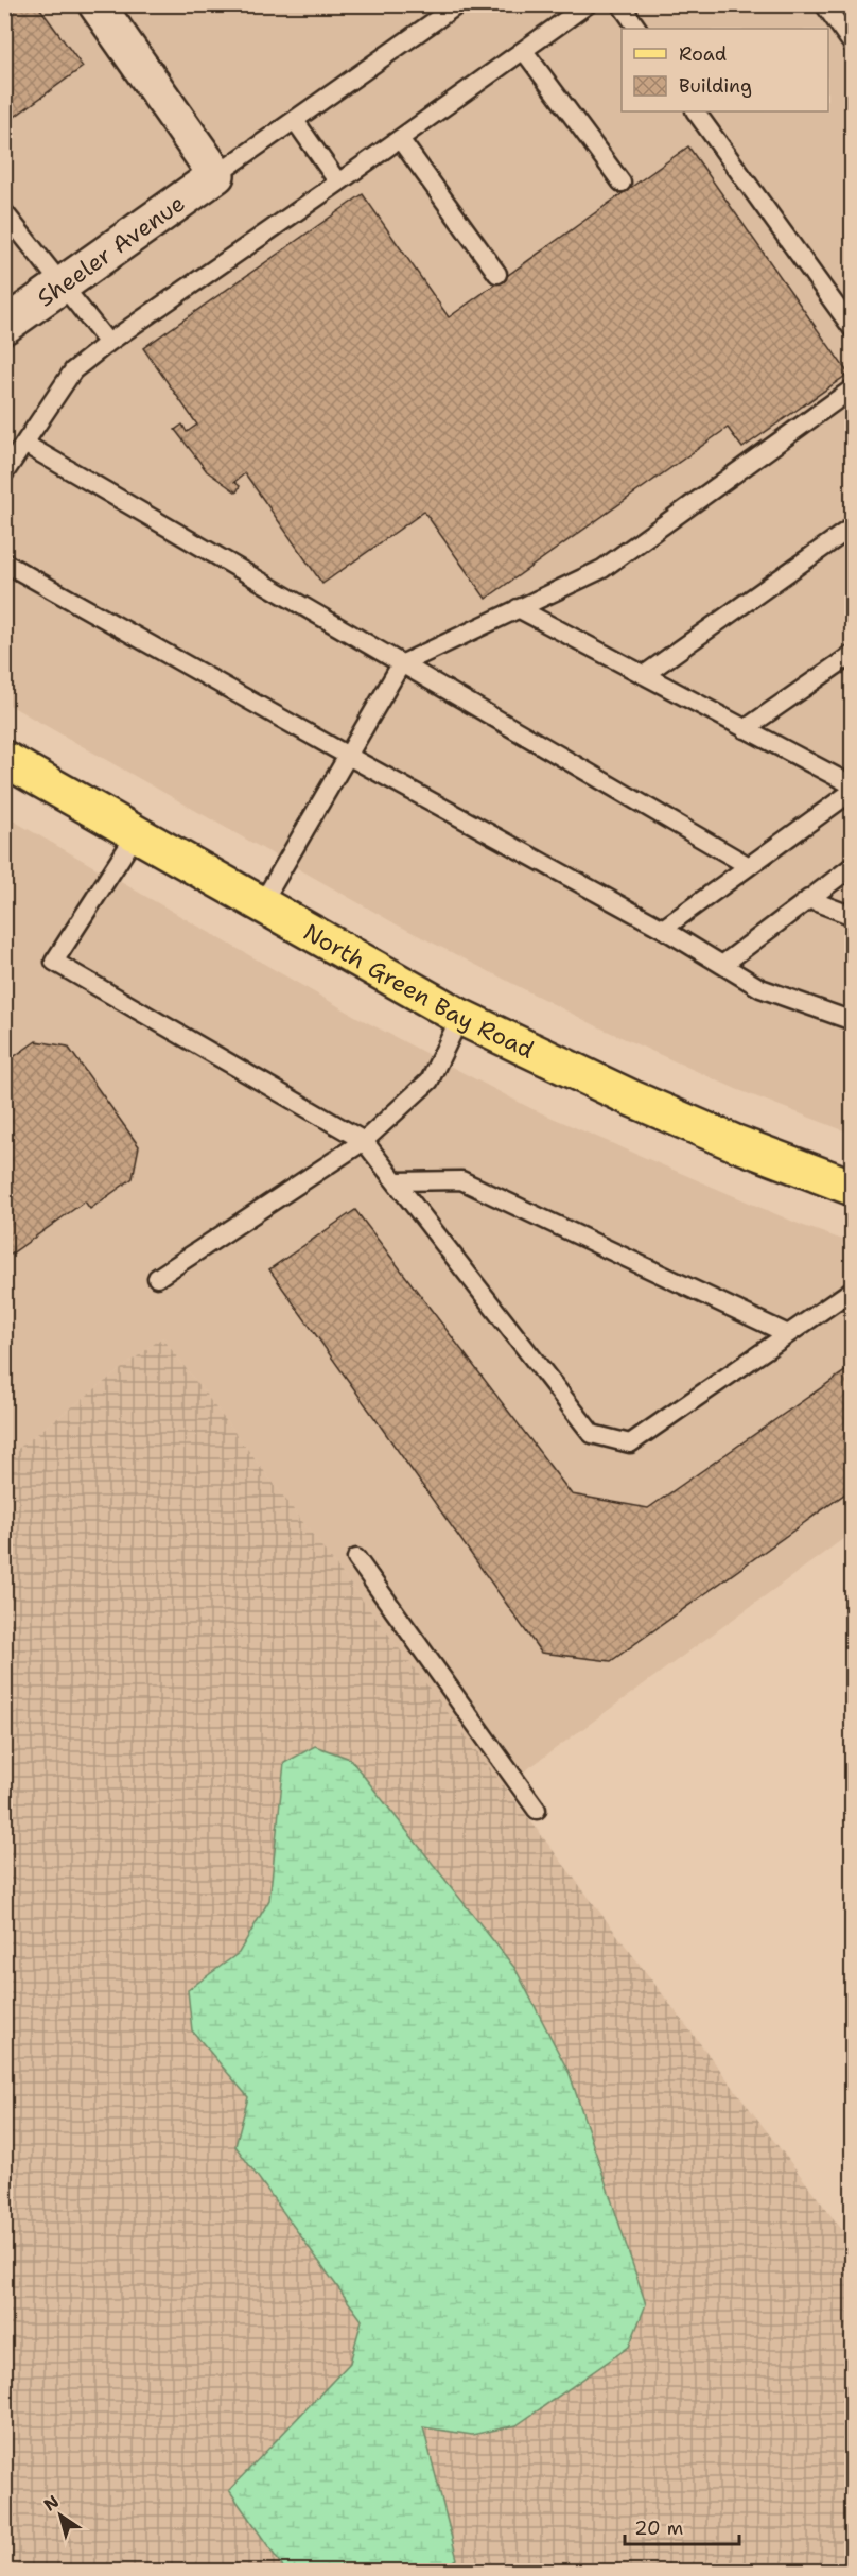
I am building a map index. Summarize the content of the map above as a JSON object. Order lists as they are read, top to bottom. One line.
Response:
{"streets":{"main road":["North Green Bay Road"],"street":["Sheeler Avenue"]},"legend":["Road","Building"],"scale_bar":"20 m","north":"top left"}
